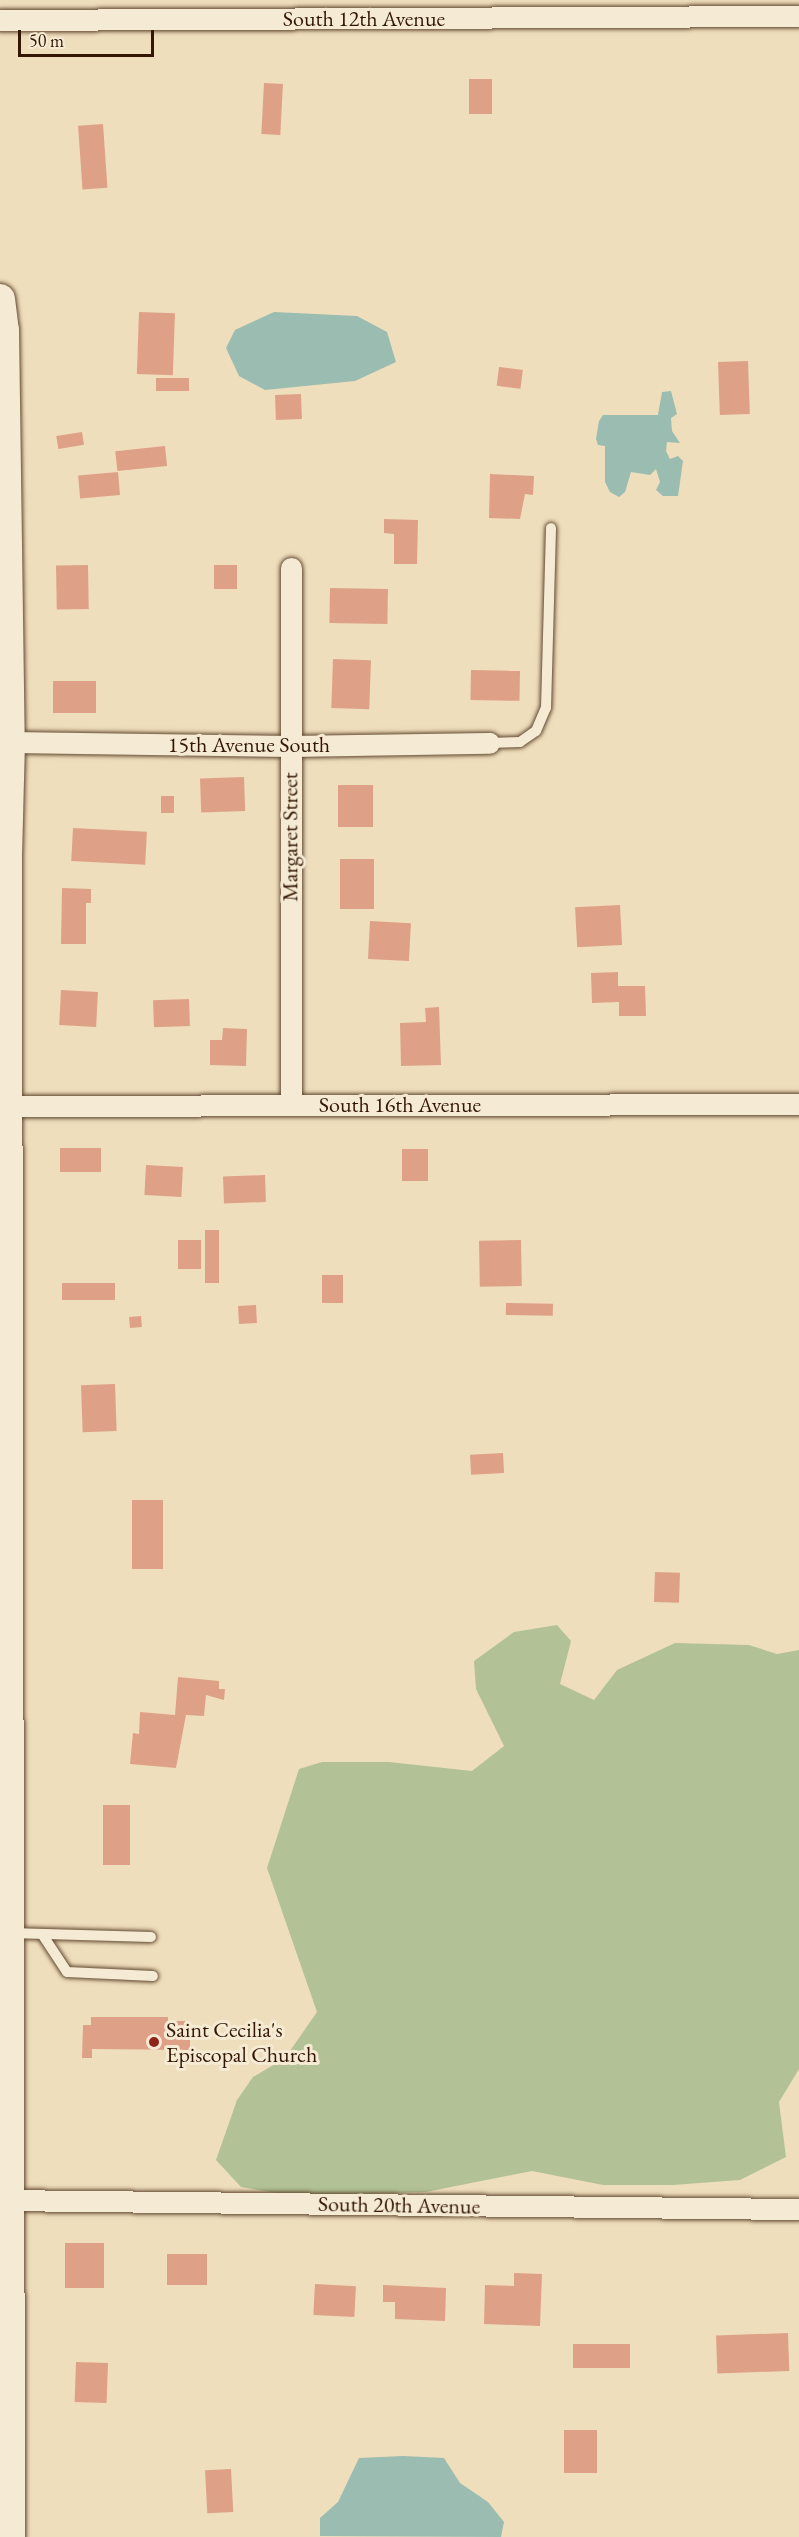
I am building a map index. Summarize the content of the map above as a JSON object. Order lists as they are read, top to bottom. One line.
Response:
{"streets":{"street":["South 12th Avenue","15th Avenue South","Margaret Street","South 16th Avenue","South 20th Avenue"]},"crossings":[["15th Avenue South","Margaret Street"],["Margaret Street","South 16th Avenue"]],"places":["Saint Cecilia's Episcopal Church"],"scale_bar":"50 m"}
